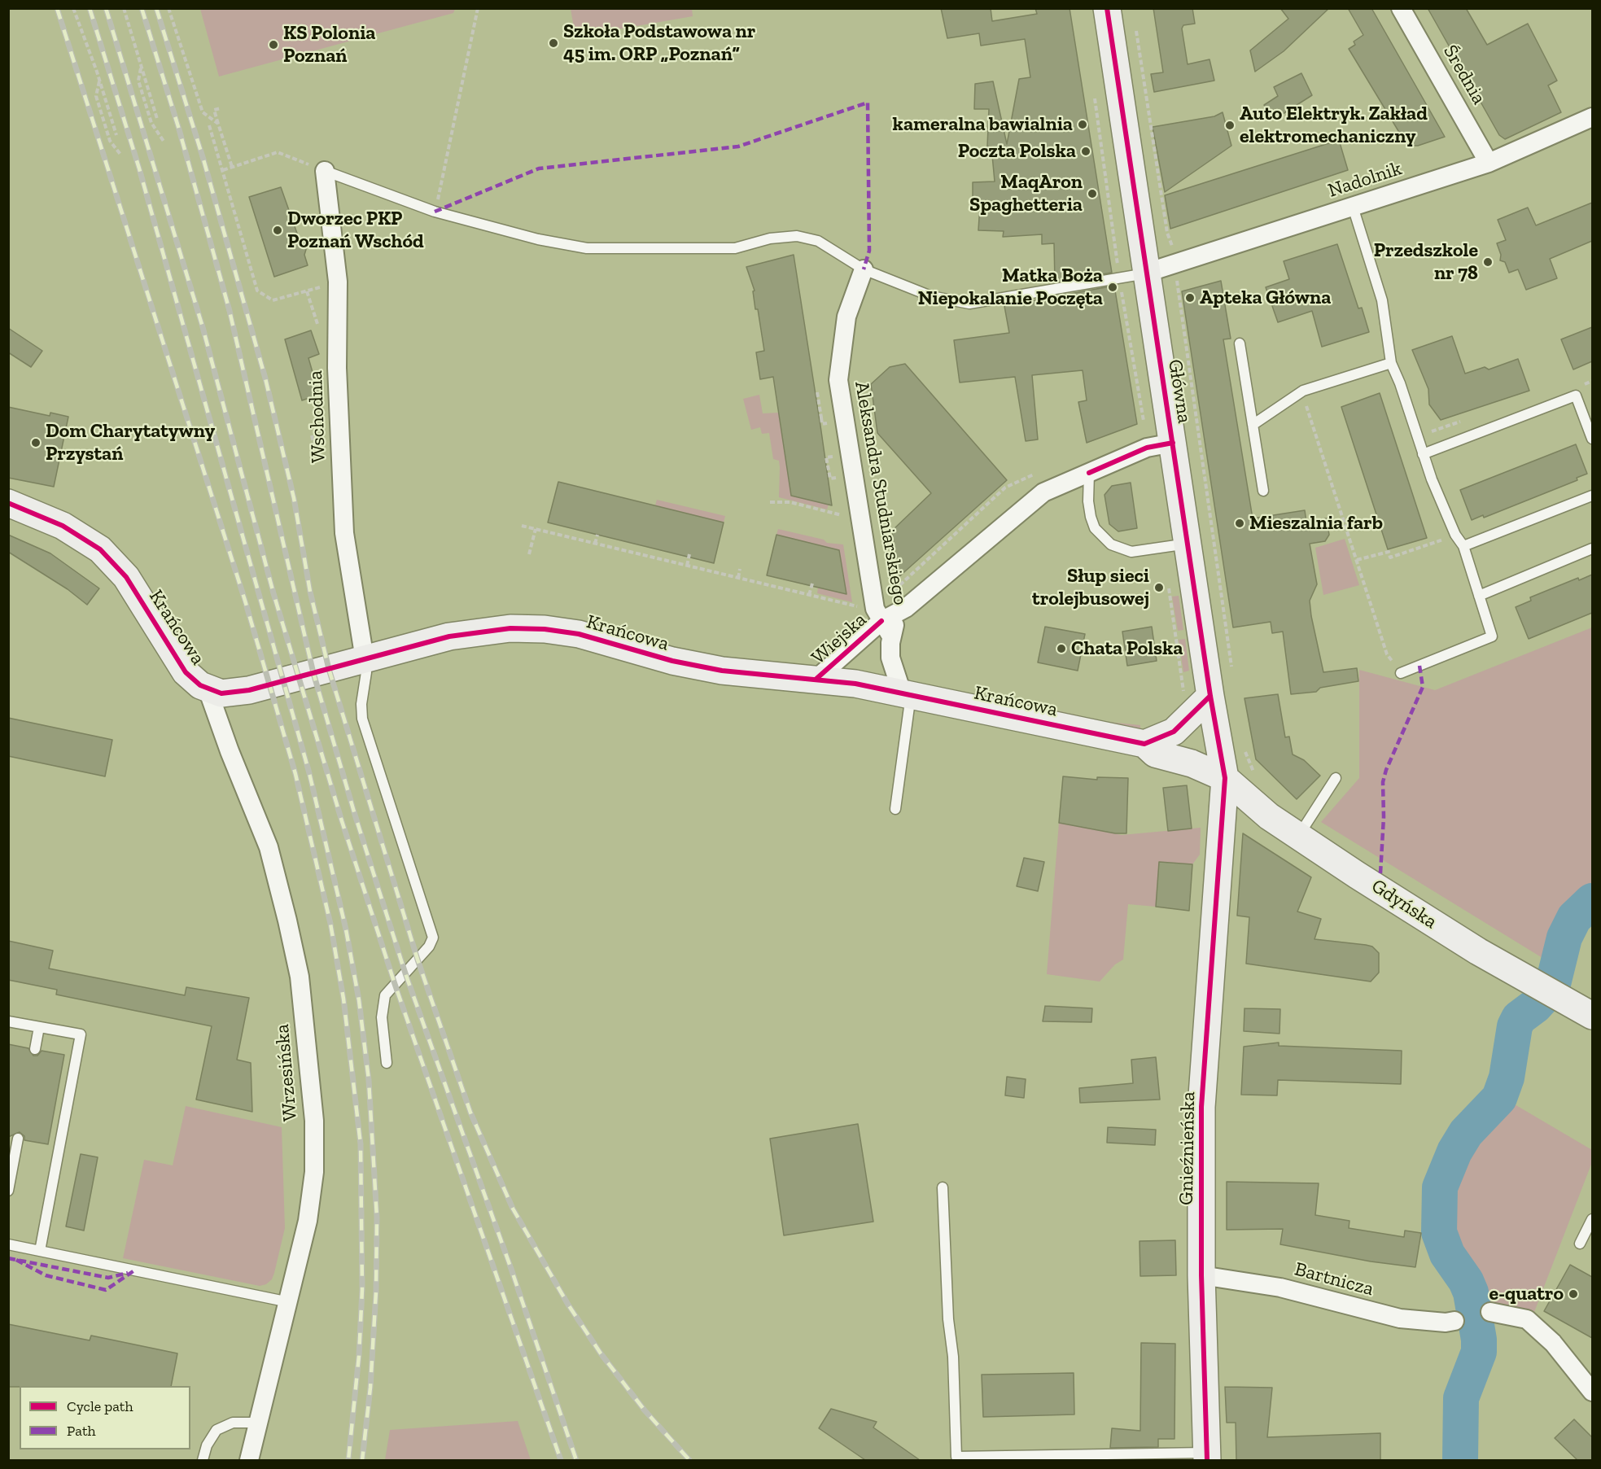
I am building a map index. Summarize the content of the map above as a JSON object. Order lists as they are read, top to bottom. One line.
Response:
{"streets":{"street":["Średnia","Nadolnik","Główna","Wschodnia","Aleksandra Studniarskiego","Krańcowa","Wiejska","Gdyńska","Wrzesińska","Gnieźnieńska","Bartnicza"]},"crossings":[["Średnia","Nadolnik"],["Nadolnik","Główna"],["Główna","Krańcowa"],["Główna","Wiejska"],["Główna","Gdyńska"],["Główna","Gnieźnieńska"],["Wschodnia","Krańcowa"],["Aleksandra Studniarskiego","Wiejska"],["Krańcowa","Wiejska"],["Krańcowa","Gdyńska"],["Krańcowa","Wrzesińska"],["Krańcowa","Gnieźnieńska"],["Gdyńska","Gnieźnieńska"],["Gnieźnieńska","Bartnicza"]],"places":["Szkoła Podstawowa nr 45 im. ORP „Poznań”","KS Polonia Poznań","kameralna bawialnia","Auto Elektryk. Zakład elektromechaniczny","Poczta Polska","MaqAron Spaghetteria","Dworzec PKP Poznań Wschód","Przedszkole nr 78","Matka Boża Niepokalanie Poczęta","Apteka Główna","Dom Charytatywny Przystań","Mieszalnia farb","Słup sieci trolejbusowej","Chata Polska","e-quatro"],"legend":["Cycle path","Path"]}
